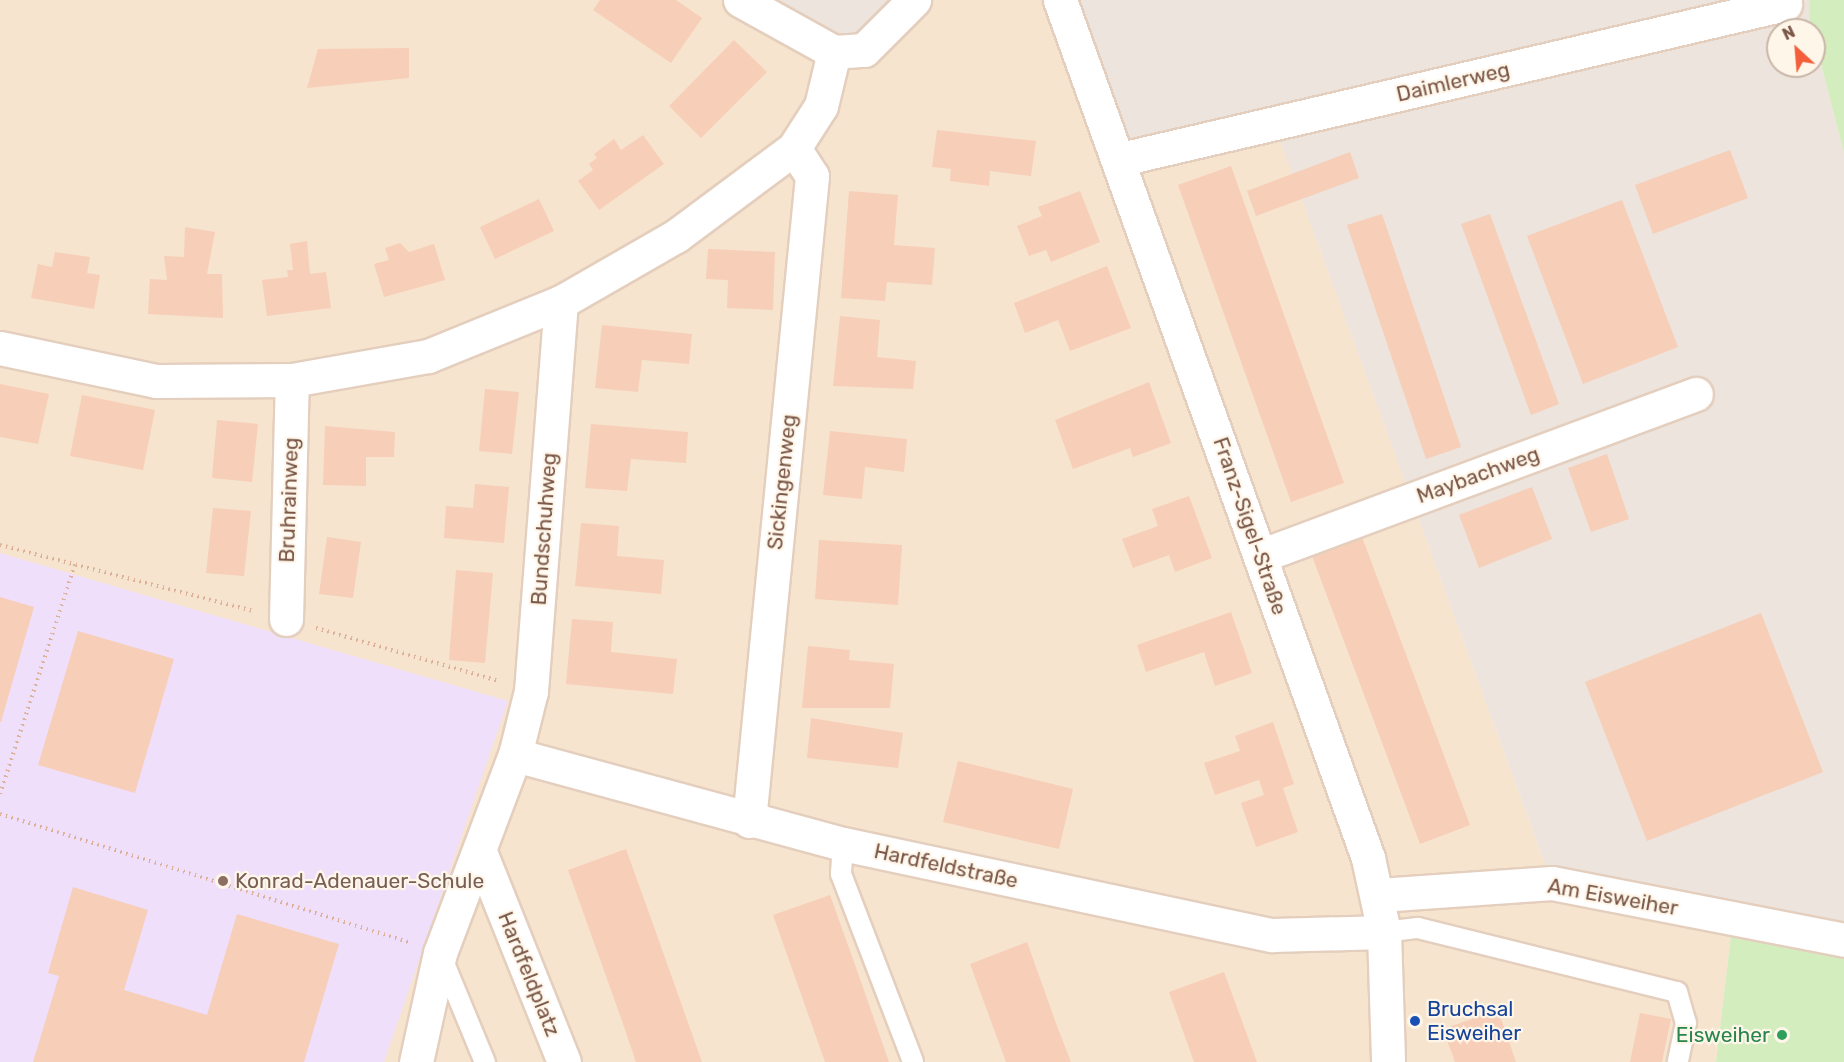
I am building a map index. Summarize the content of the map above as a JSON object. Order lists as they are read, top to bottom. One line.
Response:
{"streets":{"street":["Daimlerweg","Maybachweg","Sickingenweg","Bruhrainweg","Franz-Sigel-Straße","Bundschuhweg","Hardfeldstraße","Am Eisweiher","Hardfeldplatz"]},"crossings":[["Daimlerweg","Franz-Sigel-Straße"],["Maybachweg","Franz-Sigel-Straße"],["Sickingenweg","Hardfeldstraße"],["Franz-Sigel-Straße","Hardfeldstraße"],["Franz-Sigel-Straße","Am Eisweiher"],["Bundschuhweg","Hardfeldstraße"]],"places":["Konrad-Adenauer-Schule","Bruchsal Eisweiher","Eisweiher"],"north":"top left"}
